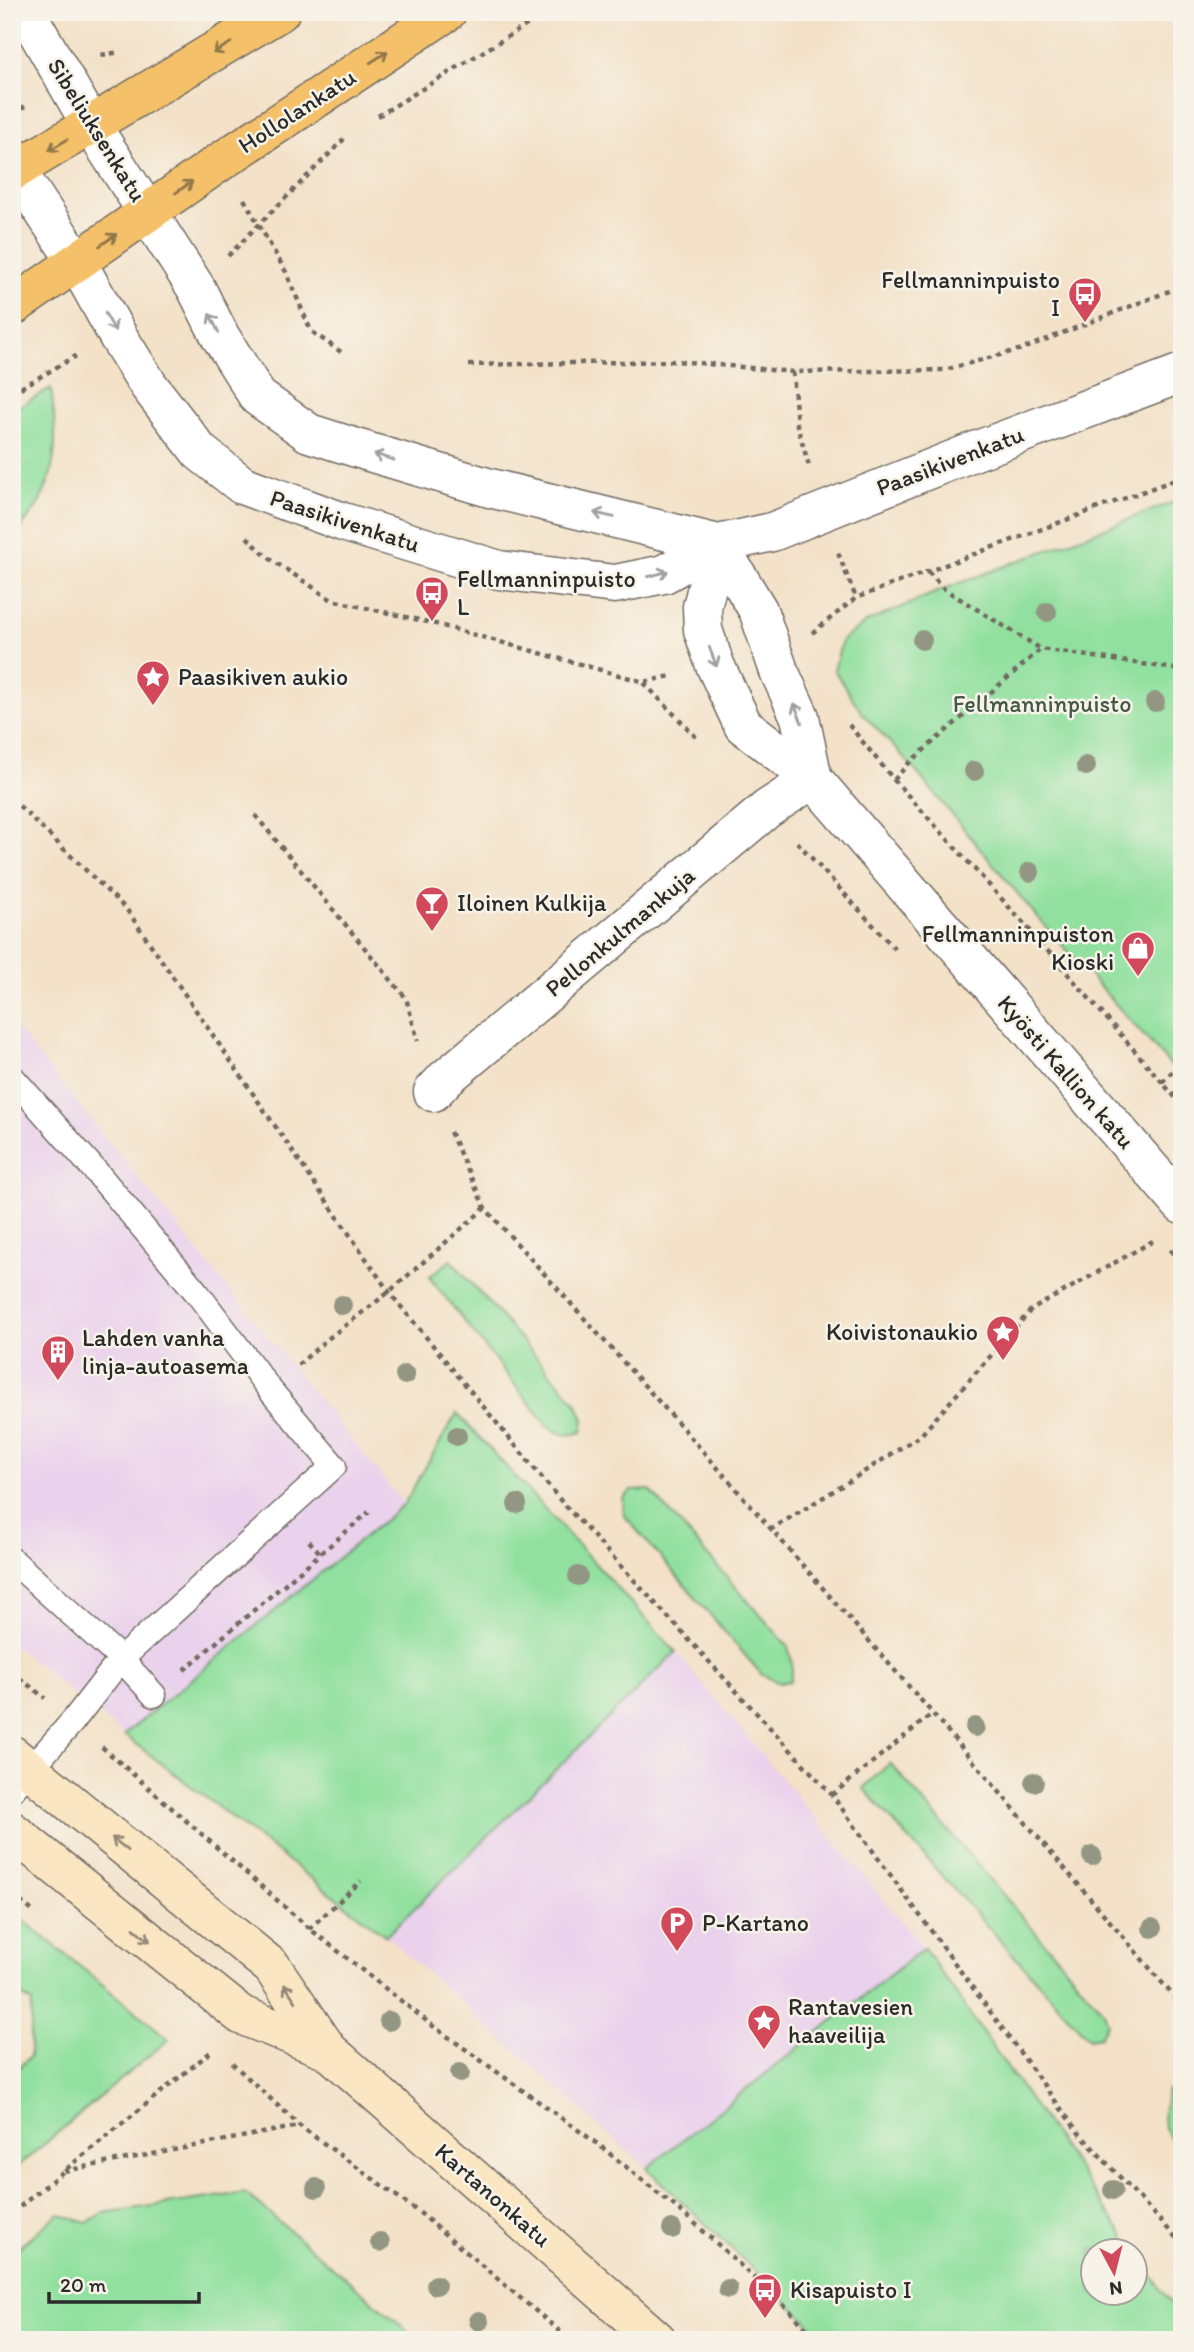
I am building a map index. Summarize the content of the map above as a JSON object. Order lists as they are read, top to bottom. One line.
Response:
{"streets":{"main road":["Hollolankatu","Kartanonkatu"],"street":["Sibeliuksenkatu","Paasikivenkatu","Pellonkulmankuja","Kyösti Kallion katu"]},"crossings":[["Hollolankatu","Sibeliuksenkatu"],["Hollolankatu","Paasikivenkatu"],["Sibeliuksenkatu","Paasikivenkatu"],["Paasikivenkatu","Kyösti Kallion katu"],["Pellonkulmankuja","Kyösti Kallion katu"]],"parks":["Fellmanninpuisto"],"places":{"bus stop":["Fellmanninpuisto I","Fellmanninpuisto L","Kisapuisto I"],"place":["Paasikiven aukio","Koivistonaukio","Rantavesien haaveilija"],"bar":["Iloinen Kulkija"],"shop":["Fellmanninpuiston Kioski"],"building":["Lahden vanha linja-autoasema"],"parking":["P-Kartano"]},"scale_bar":"20 m","north":"bottom"}
